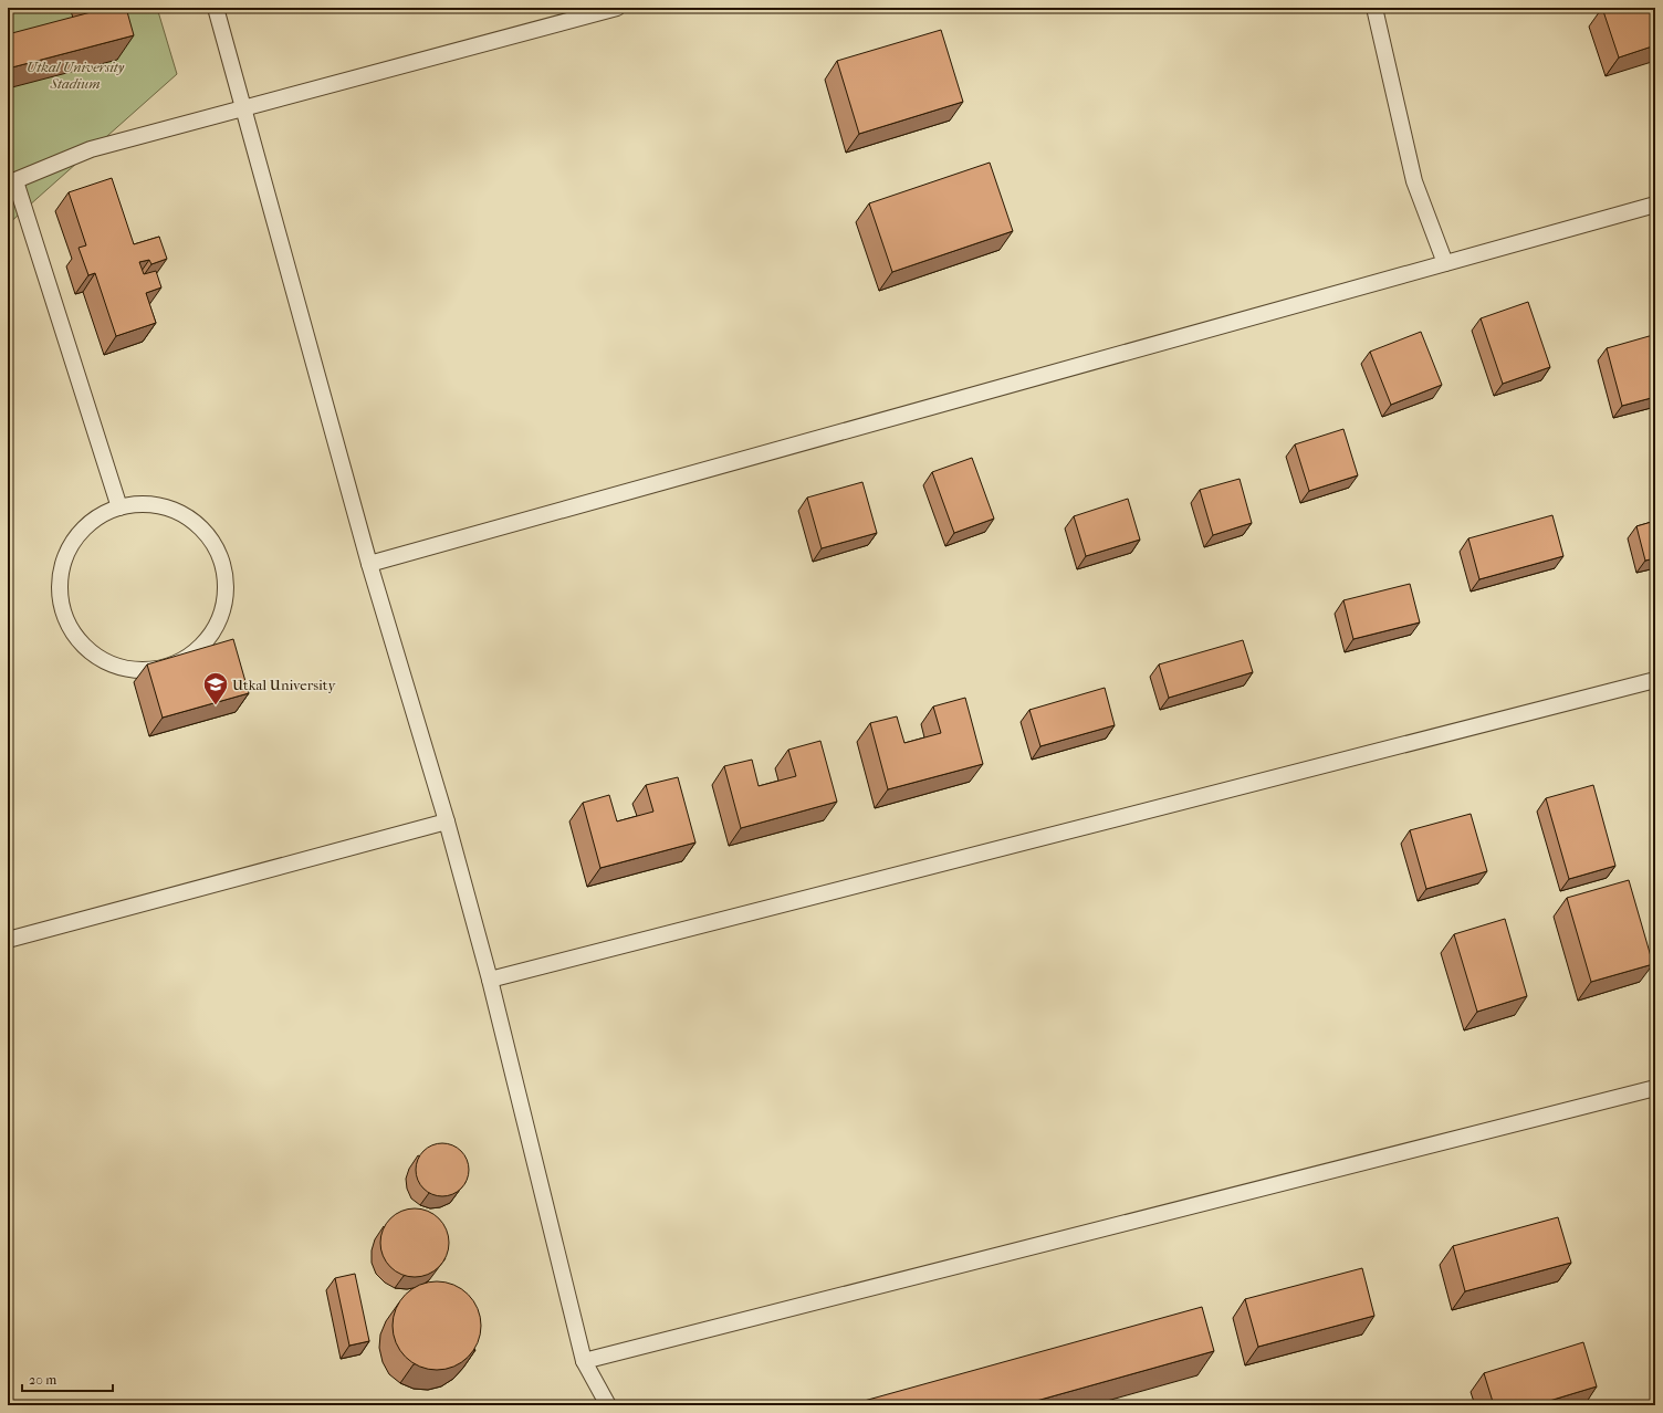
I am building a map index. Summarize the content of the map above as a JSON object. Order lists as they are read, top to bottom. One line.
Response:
{"parks":["Utkal University Stadium"],"places":{"school or university":["Utkal University"]},"scale_bar":"20 m"}
